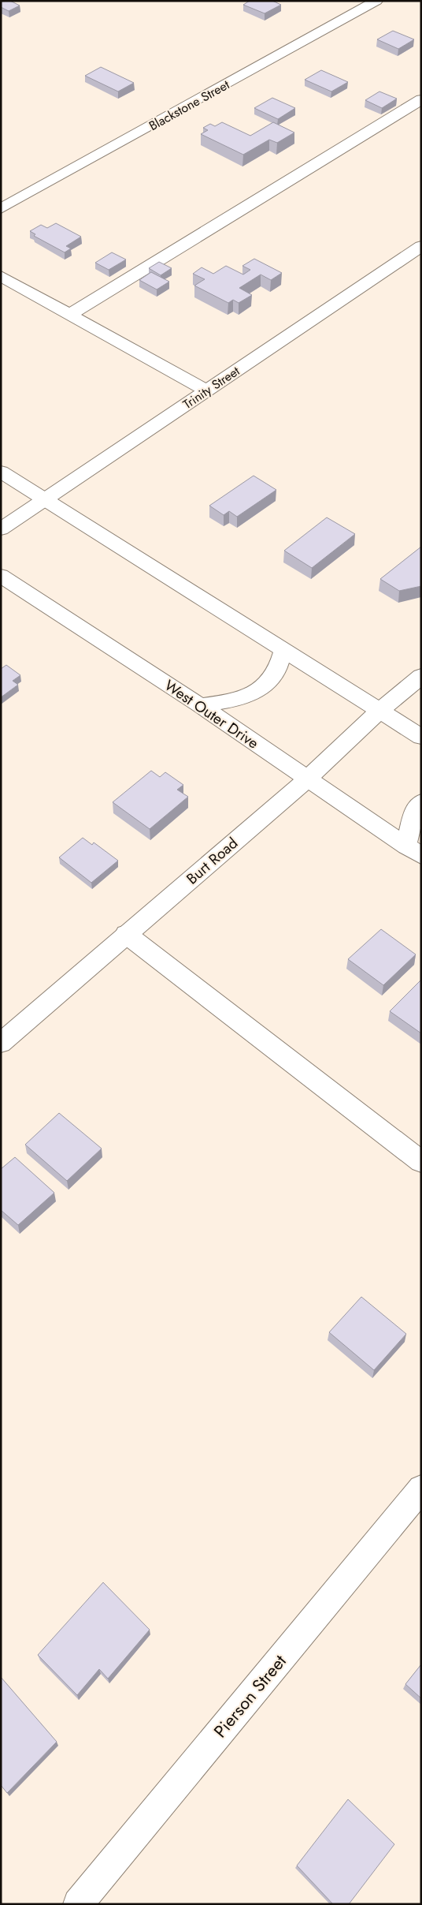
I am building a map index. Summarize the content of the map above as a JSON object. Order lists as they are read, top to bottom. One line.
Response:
{"streets":{"street":["Blackstone Street","Trinity Street","West Outer Drive","Burt Road","Pierson Street"]},"crossings":[["West Outer Drive","Burt Road"]]}
